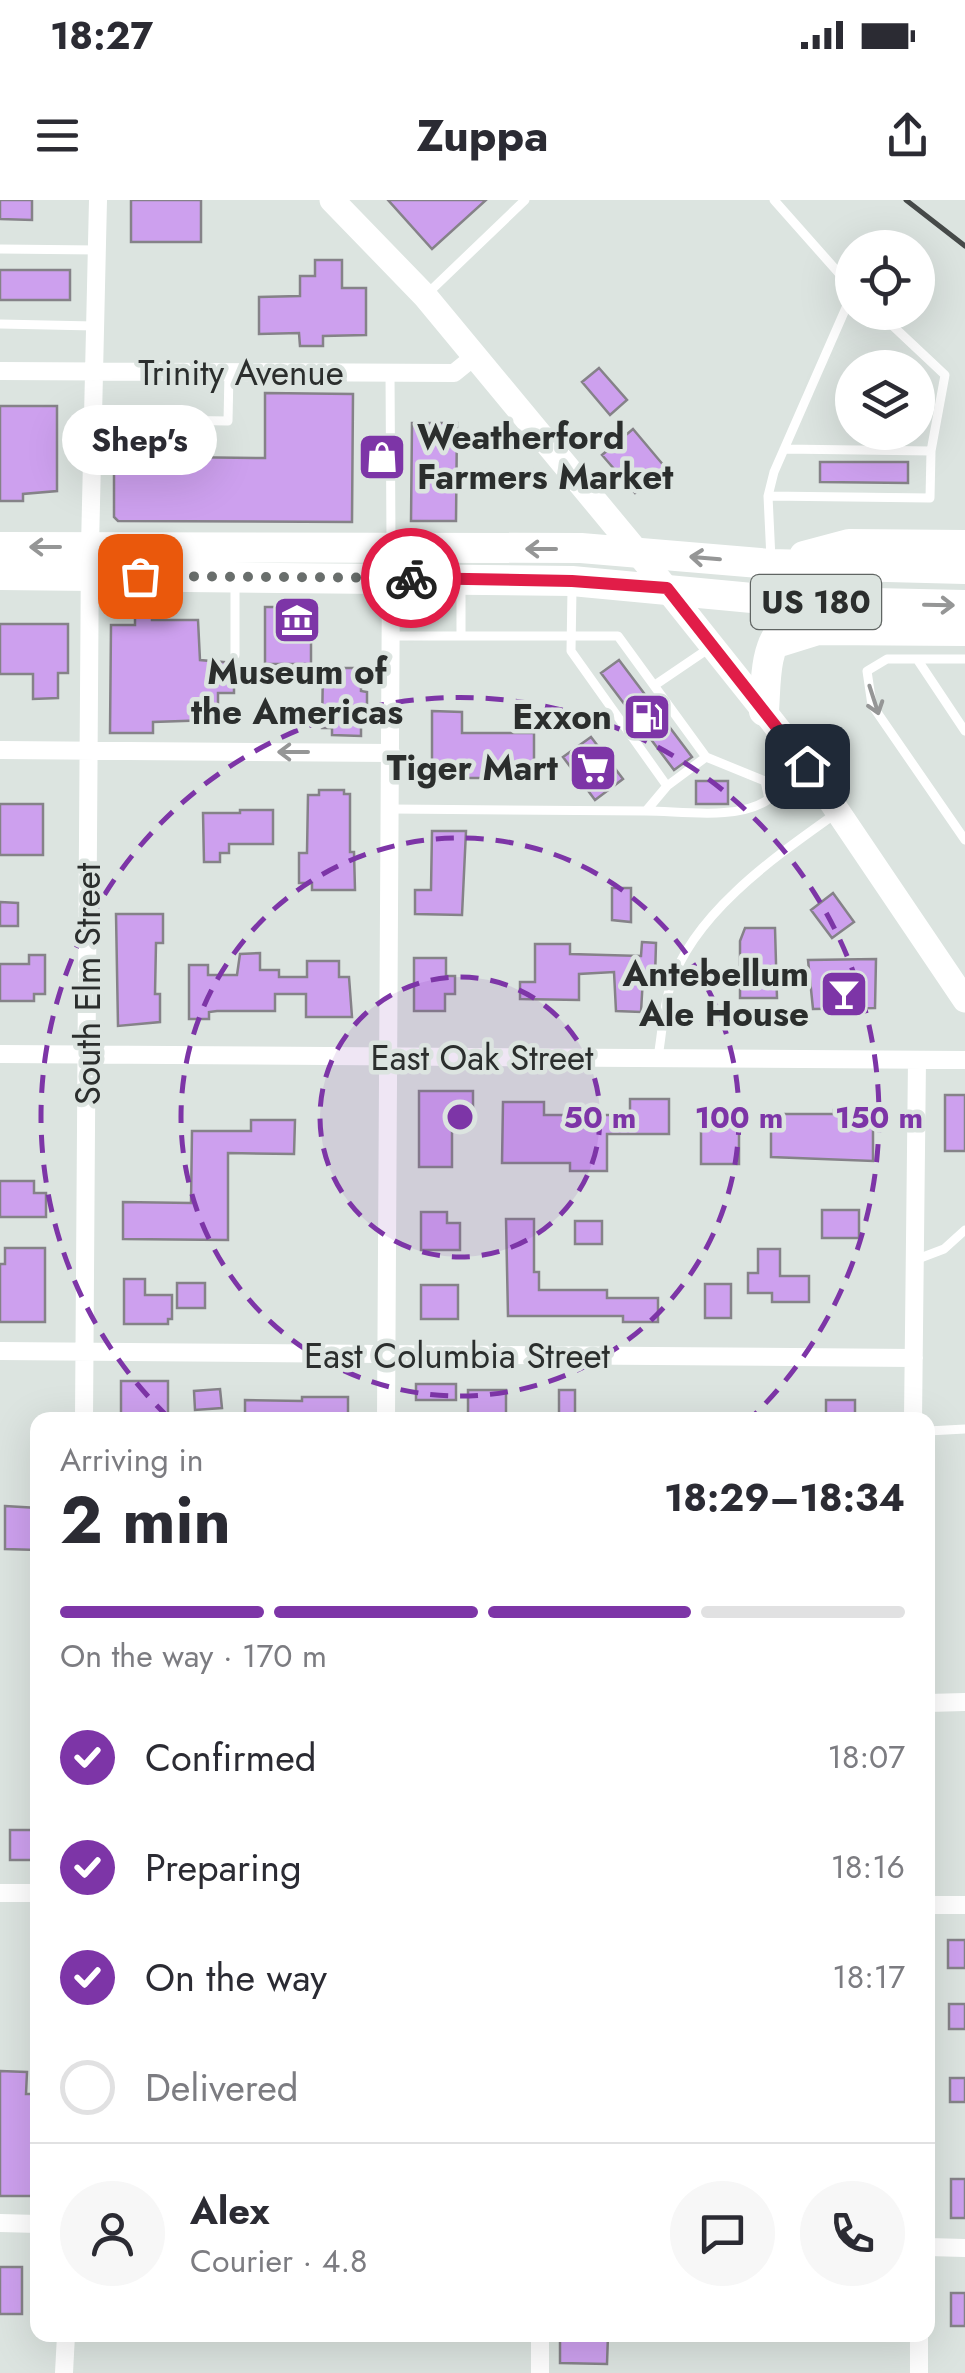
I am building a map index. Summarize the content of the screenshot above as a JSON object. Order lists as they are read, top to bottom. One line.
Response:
{"streets":{"main road":["US 180"],"street":["Trinity Avenue","South Elm Street","East Oak Street","East Columbia Street"]},"crossings":[["Trinity Avenue","South Elm Street"],["US 180","South Elm Street"],["South Elm Street","East Oak Street"],["South Elm Street","East Columbia Street"]],"places":{"shop":["Weatherford Farmers Market"],"other":["Shep's"],"museum":["Museum of the Americas"],"fuel station":["Exxon"],"supermarket":["Tiger Mart"],"bar":["Antebellum Ale House"]},"page":{"status":"18:27","header":"Zuppa","bubble":"Shep's","heading":["2 min","Arriving in","18:29–18:34"],"panel":["Alex","Courier · 4.8"],"bar":"On the way · 170 m","list":[["Confirmed","18:07"],["Preparing","18:16"],["On the way","18:17"],"Delivered"]},"rings":["50 m","100 m","150 m"]}
